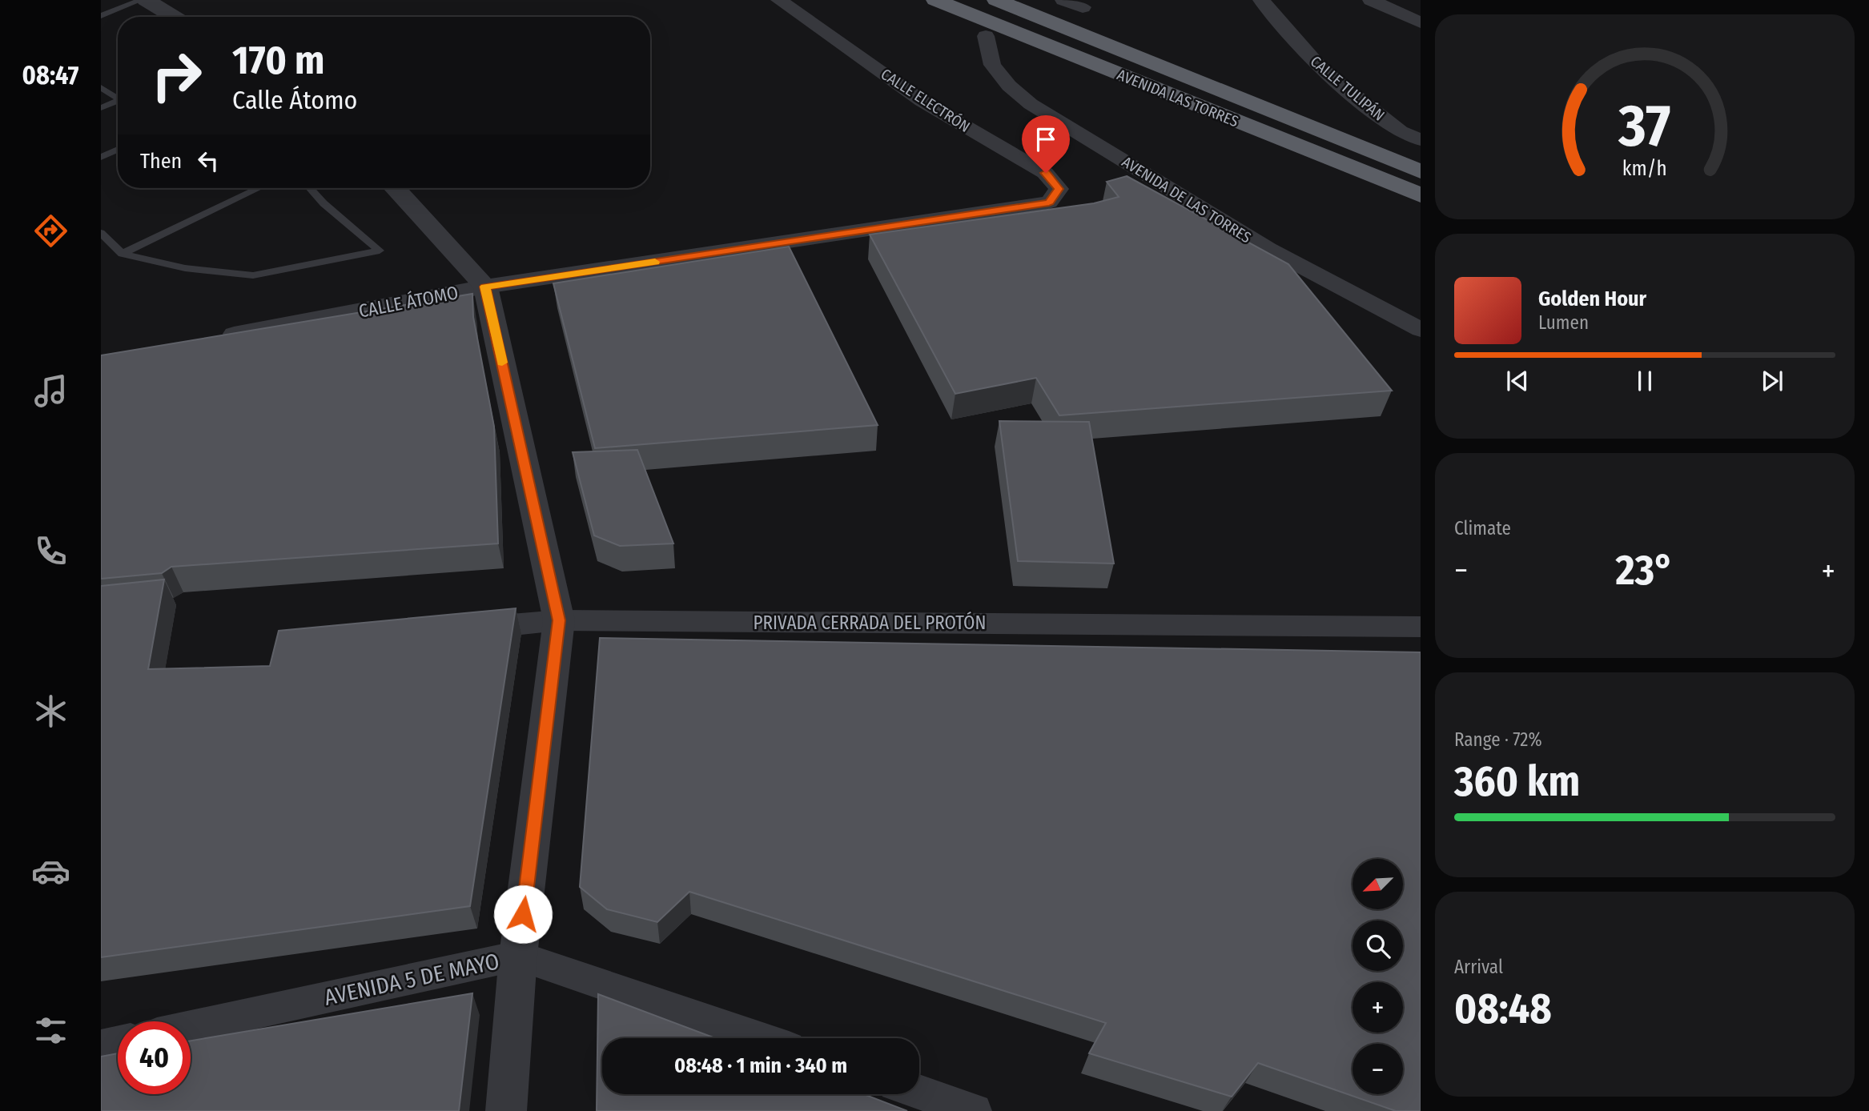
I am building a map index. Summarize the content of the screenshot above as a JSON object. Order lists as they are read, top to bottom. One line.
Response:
{"streets":{"highway":["AVENIDA LAS TORRES"],"street":["CALLE TULIPÁN","CALLE ELECTRÓN","AVENIDA DE LAS TORRES","CALLE ÁTOMO","PRIVADA CERRADA DEL PROTÓN","AVENIDA 5 DE MAYO"]},"crossings":[["CALLE ELECTRÓN","CALLE ÁTOMO"]],"north":"bottom left","page":{"tabs":"08:47","turn":["170 m","Calle Átomo"],"then":"Then","song":["Golden Hour","Lumen"],"tile":["Climate",["Range · 72%","360 km"],["Arrival","08:48"]],"heat":["−","23°","+"],"map_buttons":["+","−"],"limit":"40","trip":"08:48 · 1 min · 340 m","gauge":["37","km/h"]}}
